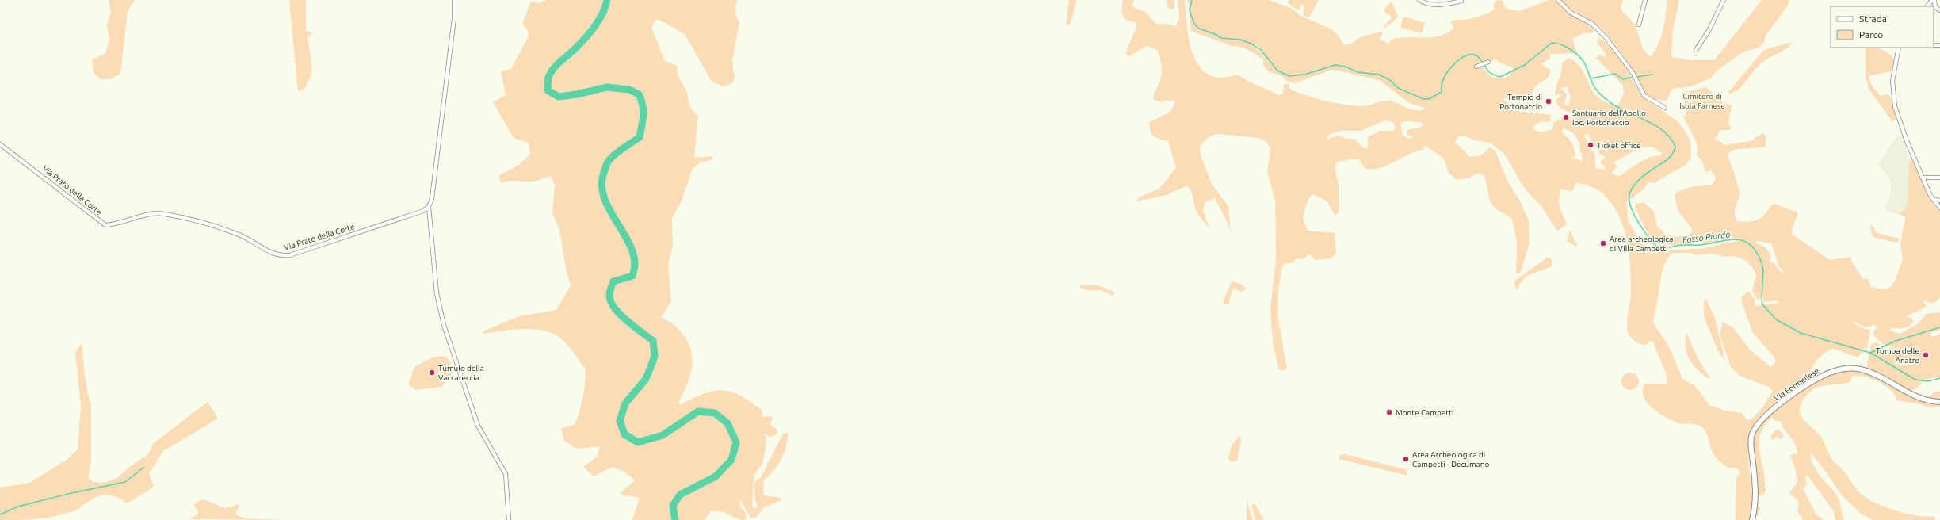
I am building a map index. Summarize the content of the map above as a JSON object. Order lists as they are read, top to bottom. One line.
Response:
{"streets":{"street":["Via Prato della Corte","Via Formellese"]},"water":["Fosso Piordo"],"parks":["Cimitero di Isola Farnese"],"places":["Tempio di Portonaccio","Santuario dell'Apollo loc. Portonaccio","Ticket office","Area archeologica di Villa Campetti","Tomba delle Anatre","Tumulo della Vaccareccia","Monte Campetti","Area Archeologica di Campetti - Decumano"],"legend":["Strada","Parco"]}
